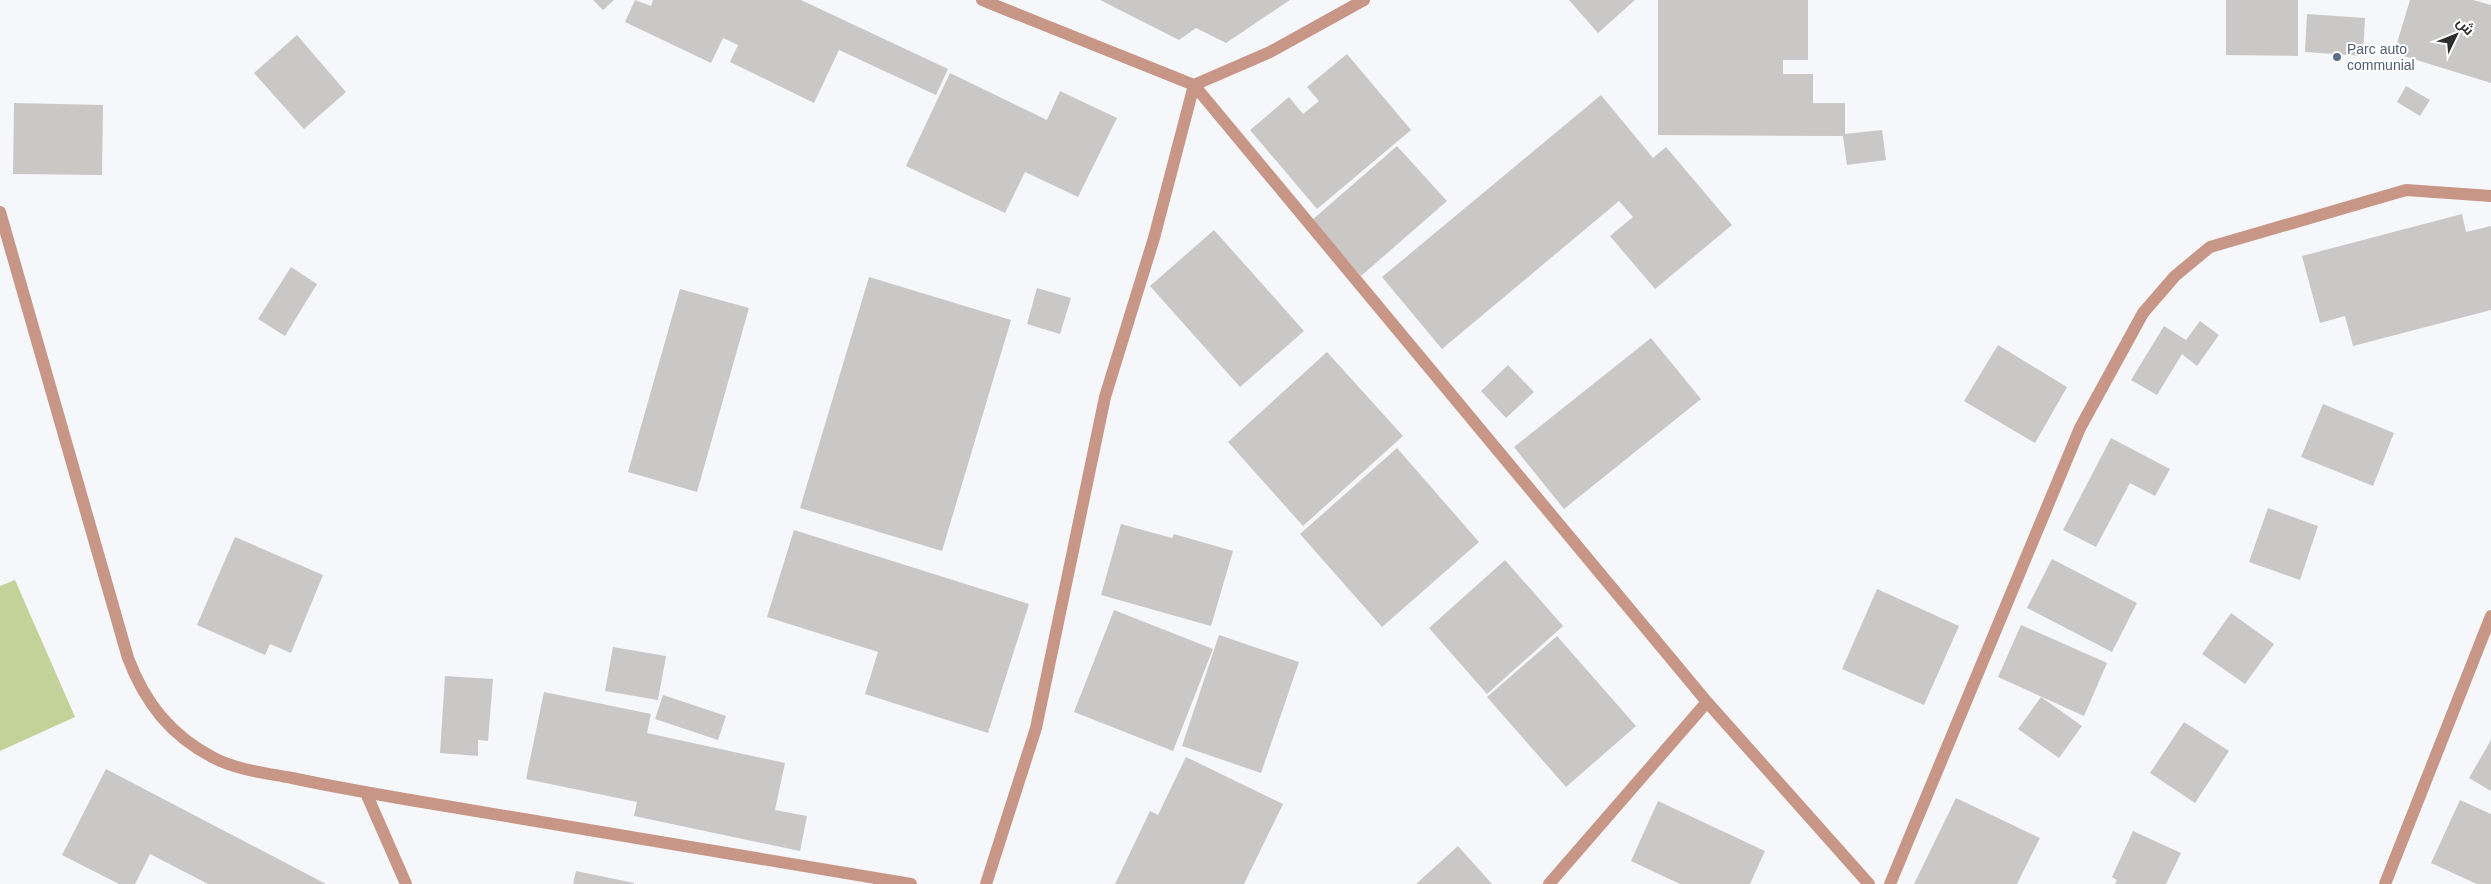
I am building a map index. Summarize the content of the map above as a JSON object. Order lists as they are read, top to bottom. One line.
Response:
{"places":["Parc auto communial"],"north":"top right"}
